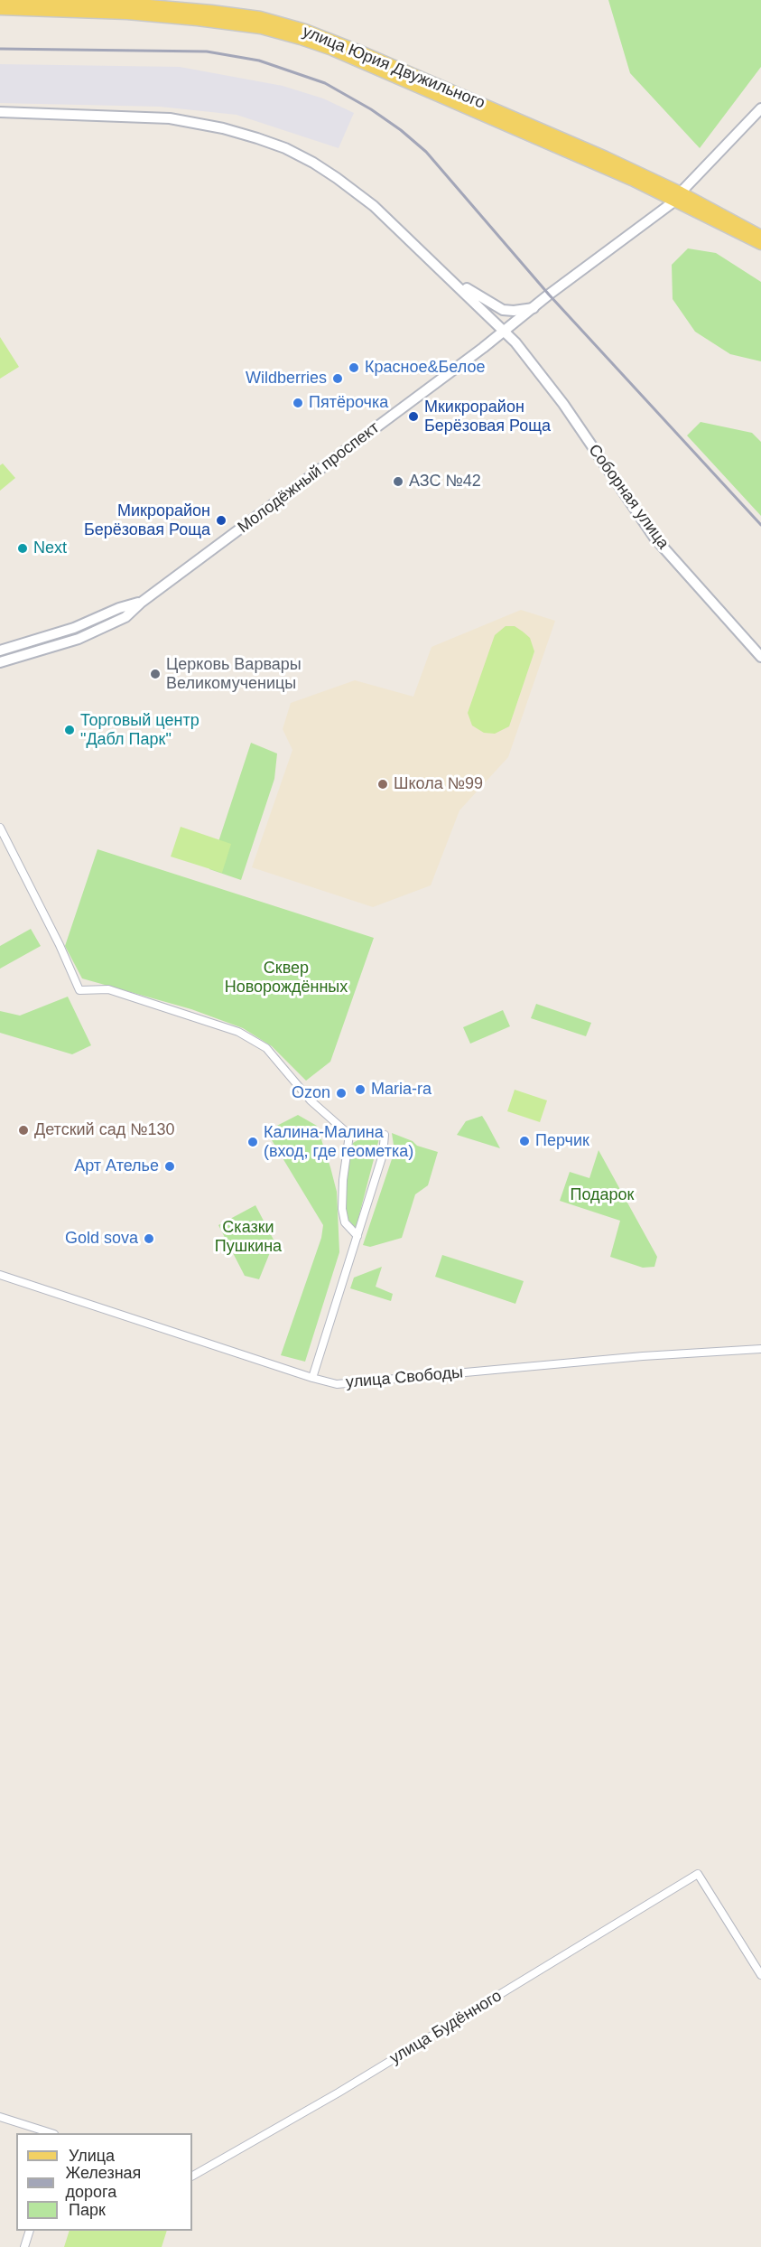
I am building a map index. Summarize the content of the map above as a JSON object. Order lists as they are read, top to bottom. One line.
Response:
{"streets":{"main road":["улица Юрия Двужильного"],"street":["Молодёжный проспект","Соборная улица","улица Свободы","улица Будённого"]},"crossings":[["улица Юрия Двужильного","Молодёжный проспект"],["Молодёжный проспект","Соборная улица"]],"parks":["Сквер Новорождённых","Подарок","Сказки Пушкина"],"places":["Красное&Белое","Wildberries","Пятёрочка","Мкикрорайон Берёзовая Роща","АЗС №42","Микрорайон Берёзовая Роща","Next","Церковь Варвары Великомученицы","Торговый центр \"Дабл Парк\"","Школа №99","Maria-ra","Ozon","Детский сад №130","Перчик","Калина-Малина (вход, где геометка)","Арт Ателье","Gold sova"],"legend":["Улица","Железная дорога","Парк"]}
